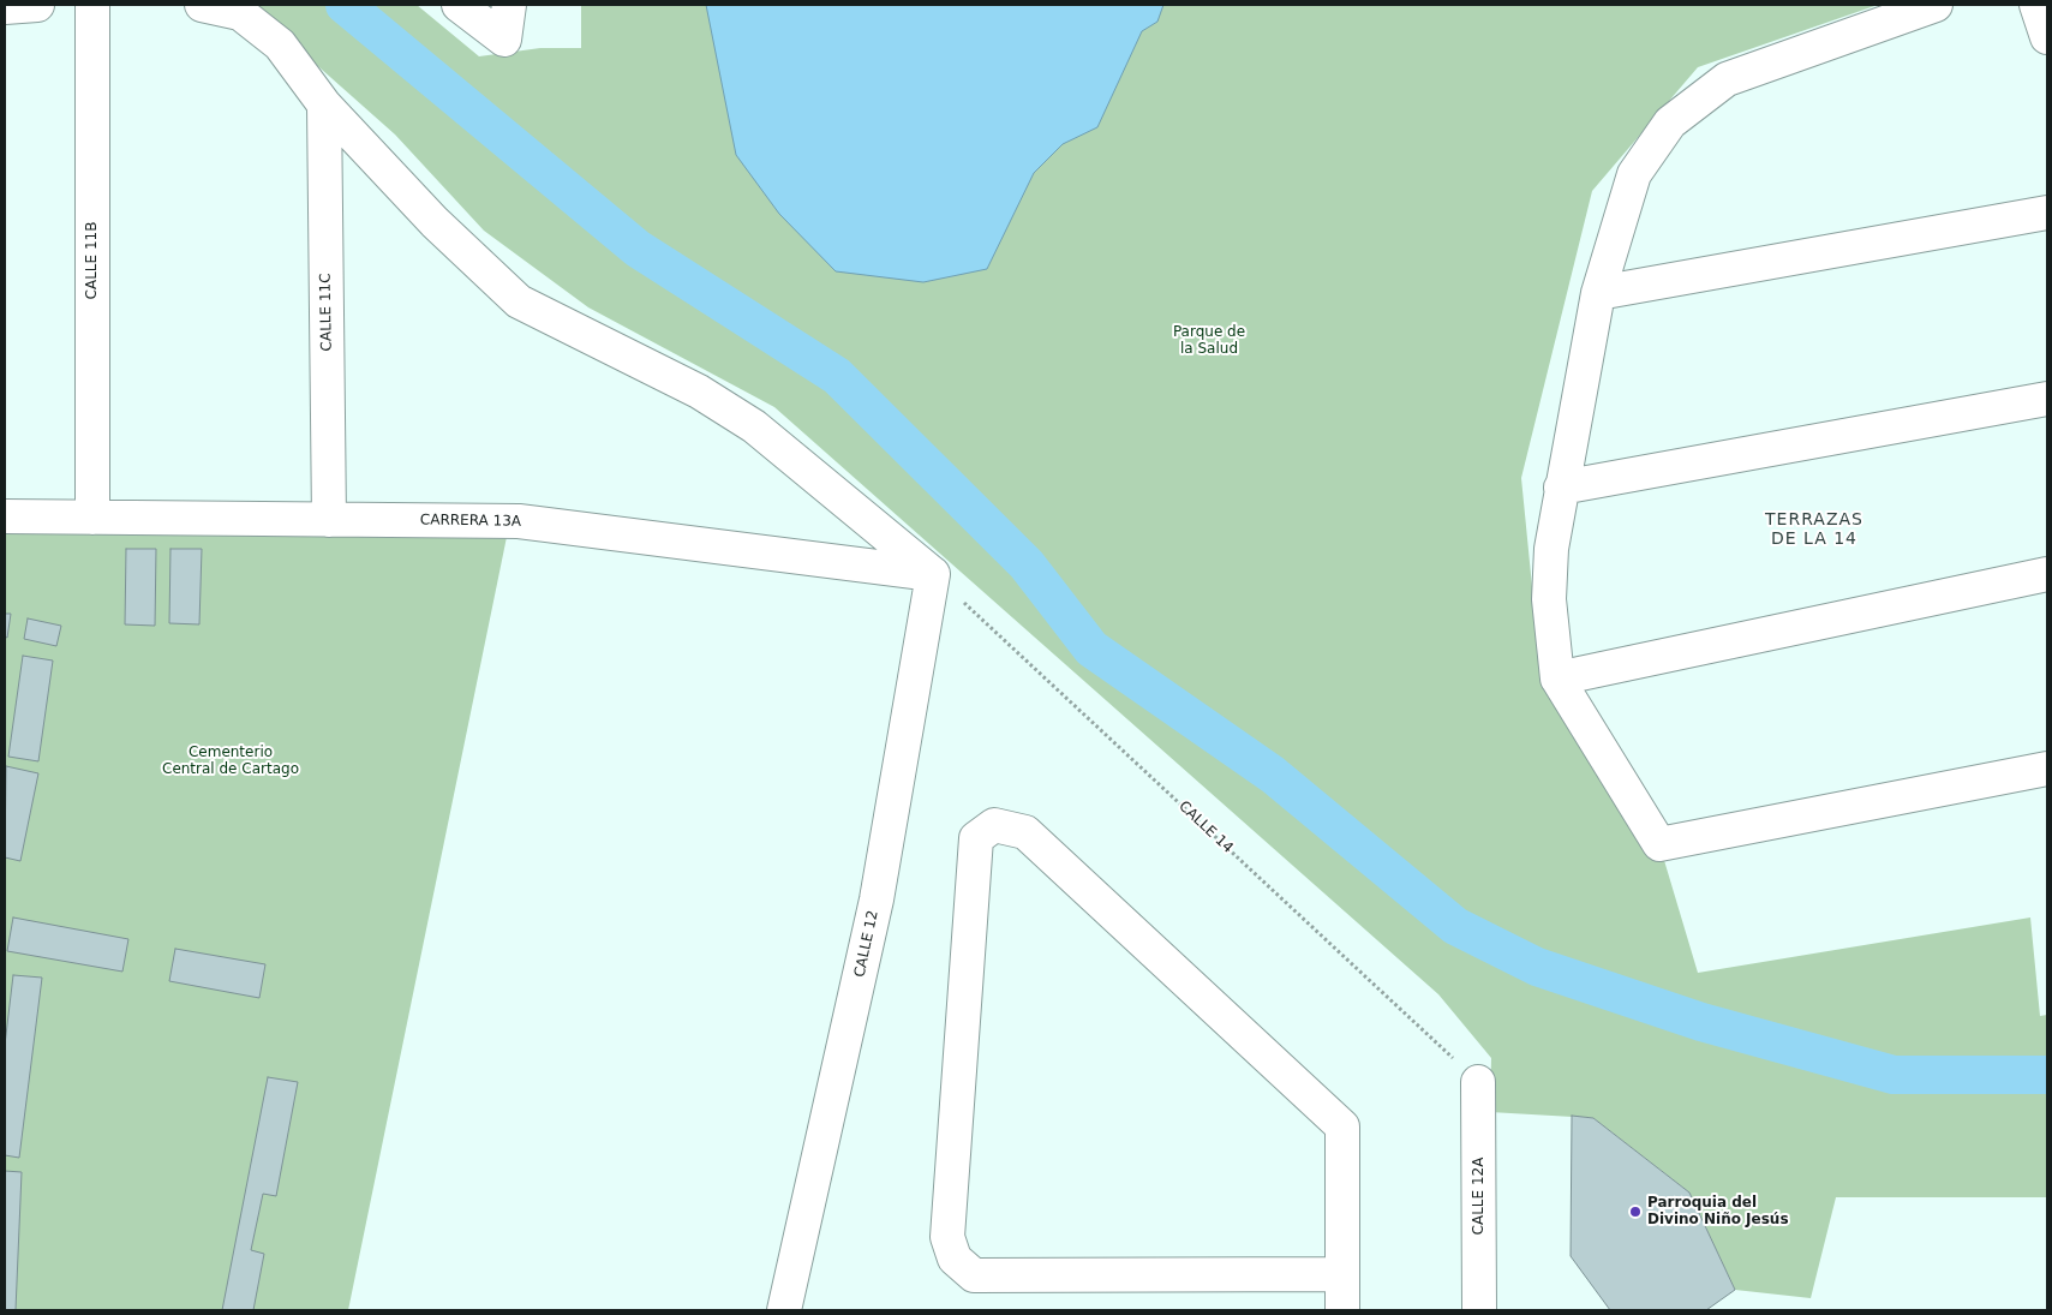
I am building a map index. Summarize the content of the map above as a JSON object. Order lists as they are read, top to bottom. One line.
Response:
{"streets":{"street":["CALLE 11B","CALLE 11C","CARRERA 13A","CALLE 12","CALLE 12A"],"path":["CALLE 14"]},"crossings":[["CALLE 11B","CARRERA 13A"],["CALLE 11C","CARRERA 13A"],["CARRERA 13A","CALLE 14"],["CARRERA 13A","CALLE 12"],["CALLE 14","CALLE 12"],["CALLE 14","CALLE 12A"]],"districts":["TERRAZAS DE LA 14"],"parks":["Parque de la Salud","Cementerio Central de Cartago"],"places":["Parroquia del Divino Niño Jesús"]}
